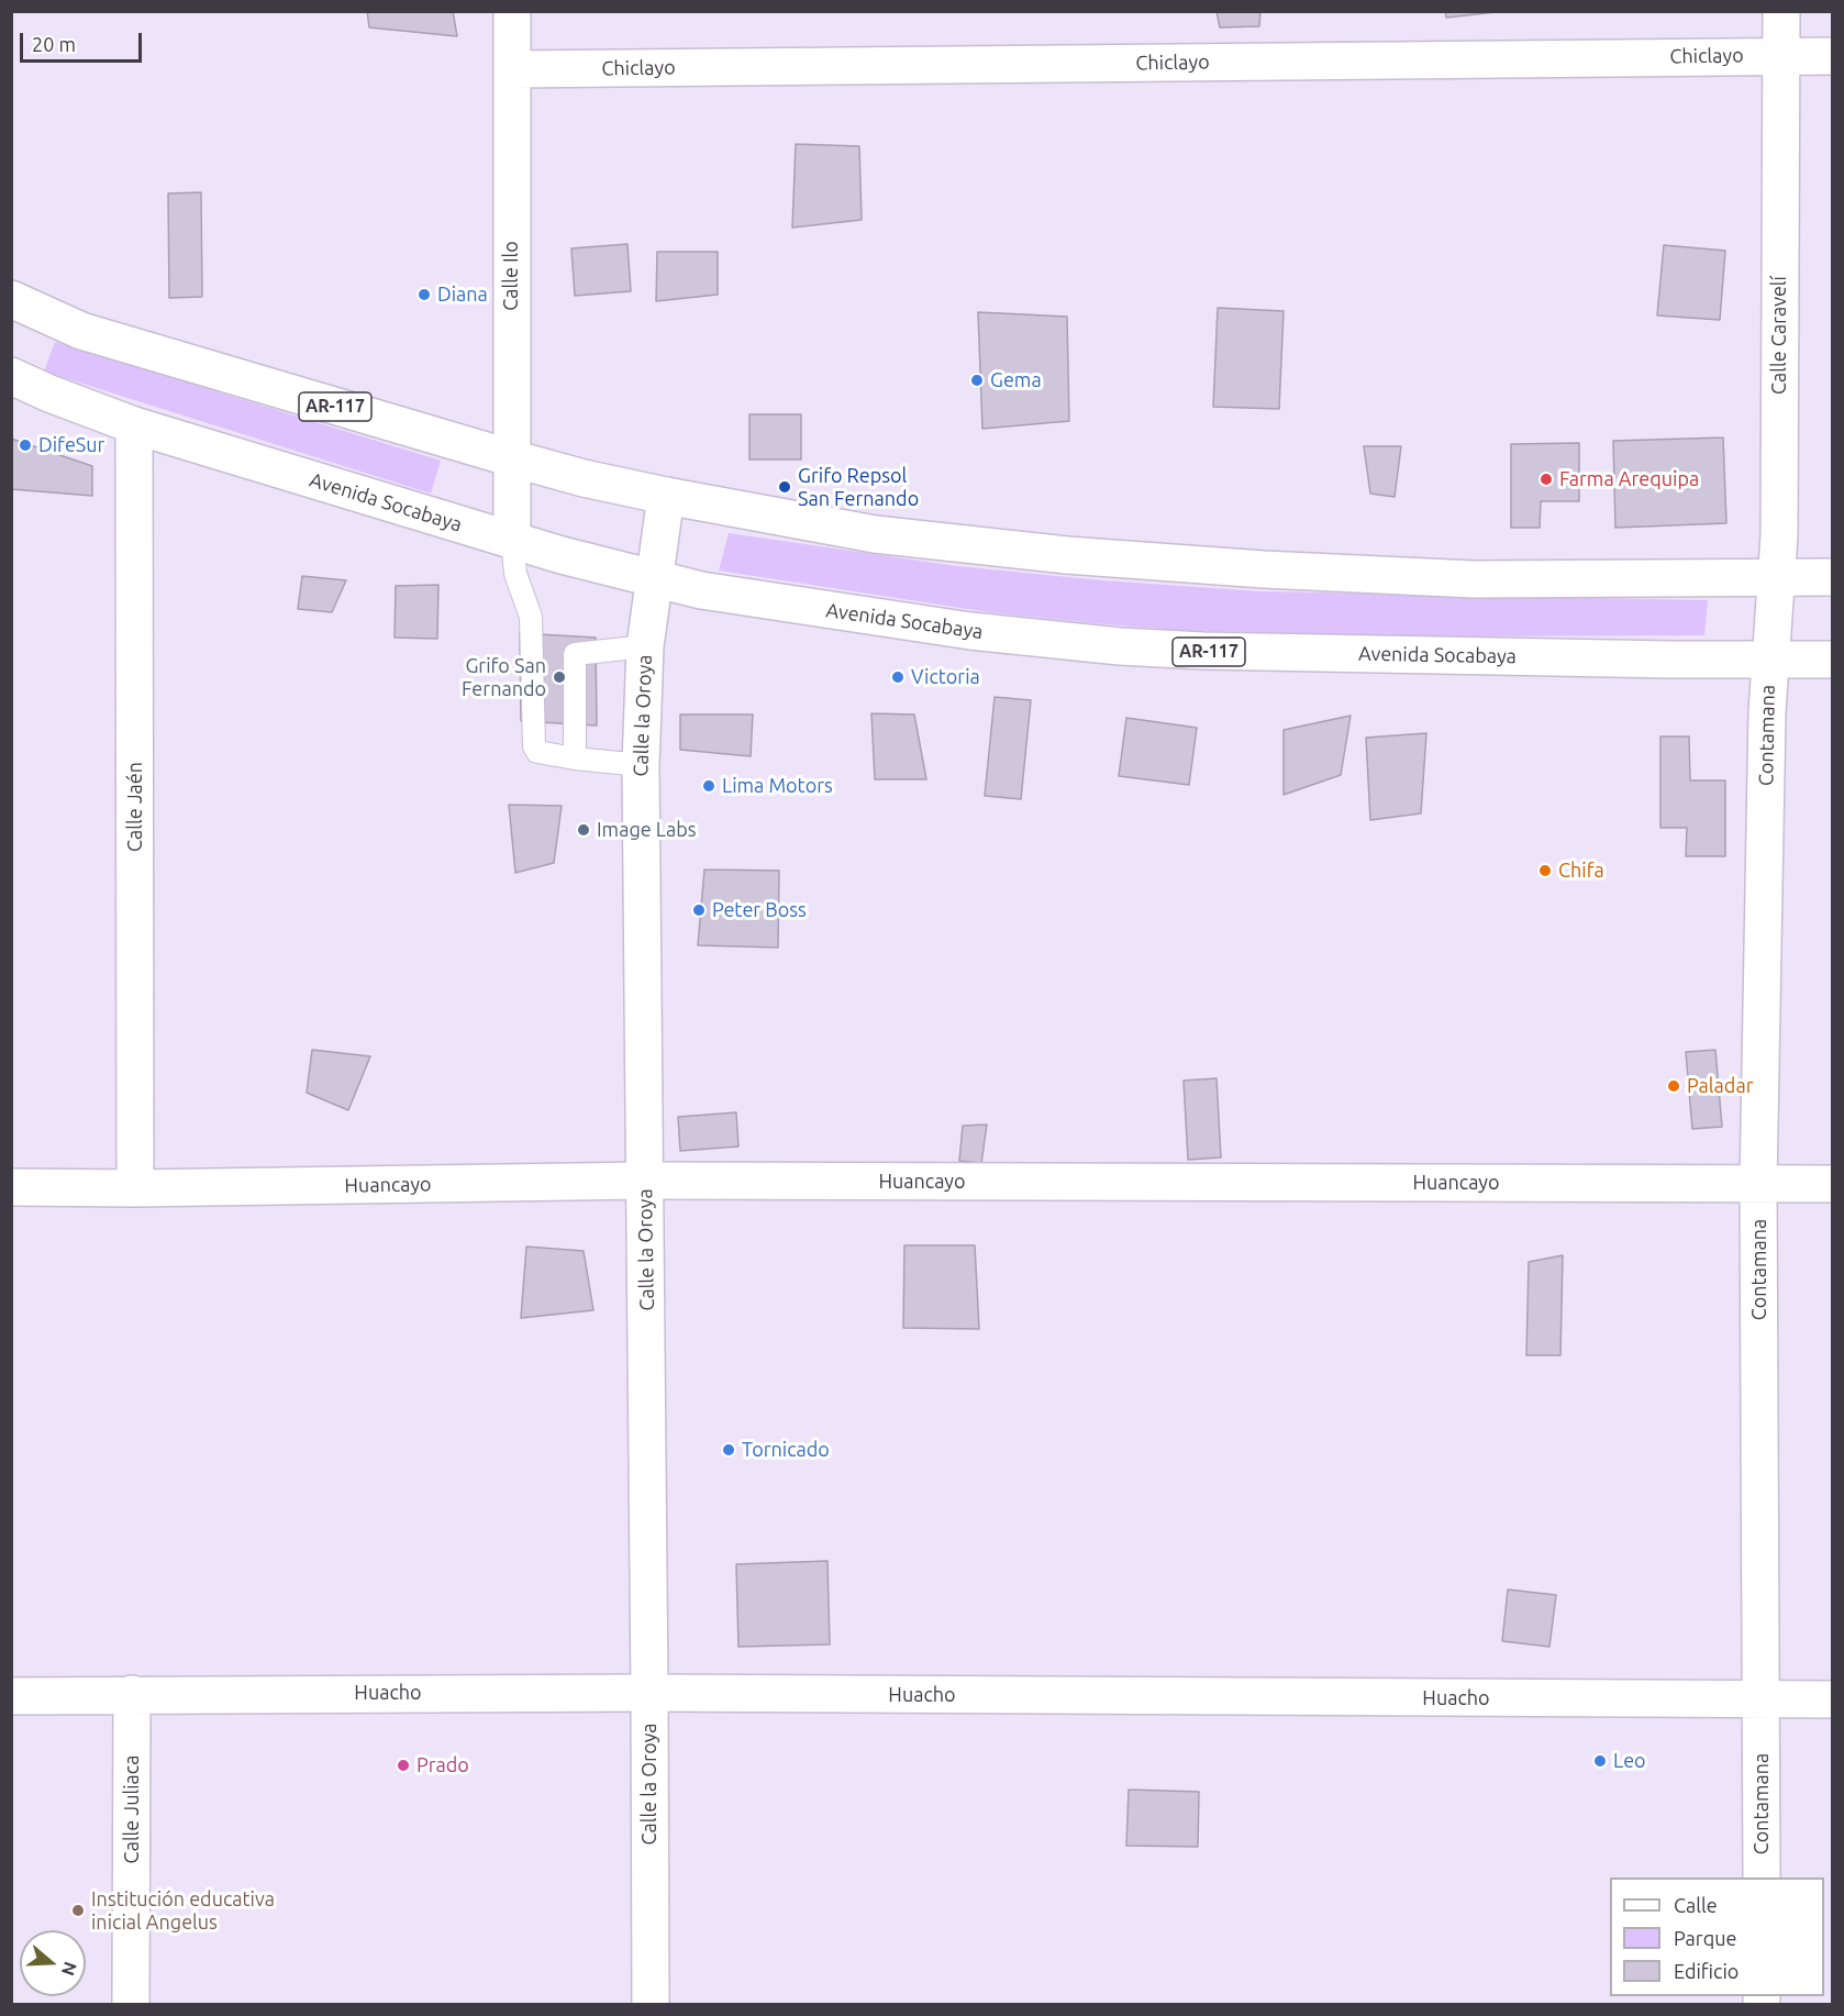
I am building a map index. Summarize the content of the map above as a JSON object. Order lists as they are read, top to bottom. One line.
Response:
{"streets":{"street":["Chiclayo","Calle Ilo","Calle Caravelí","AR-117","Avenida Socabaya","Calle la Oroya","Contamana","Calle Jaén","Huancayo","Huacho","Calle Juliaca"]},"crossings":[["Chiclayo","Calle Ilo"],["Chiclayo","Calle Caravelí"],["Calle Ilo","AR-117"],["Calle Ilo","Avenida Socabaya"],["Calle Caravelí","AR-117"],["Calle Caravelí","Avenida Socabaya"],["Calle Caravelí","Contamana"],["AR-117","Calle la Oroya"],["Avenida Socabaya","Calle la Oroya"],["Avenida Socabaya","Contamana"],["Avenida Socabaya","Calle Jaén"],["Calle la Oroya","Huancayo"],["Calle la Oroya","Huacho"],["Contamana","Huancayo"],["Contamana","Huacho"],["Calle Jaén","Huancayo"],["Huacho","Calle Juliaca"]],"places":["Diana","Gema","DifeSur","Farma Arequipa","Grifo Repsol San Fernando","Grifo San Fernando","Victoria","Lima Motors","Image Labs","Chifa","Peter Boss","Paladar","Tornicado","Leo","Prado","Institución educativa inicial Angelus"],"legend":["Calle","Parque","Edificio"],"scale_bar":"20 m","north":"right"}
